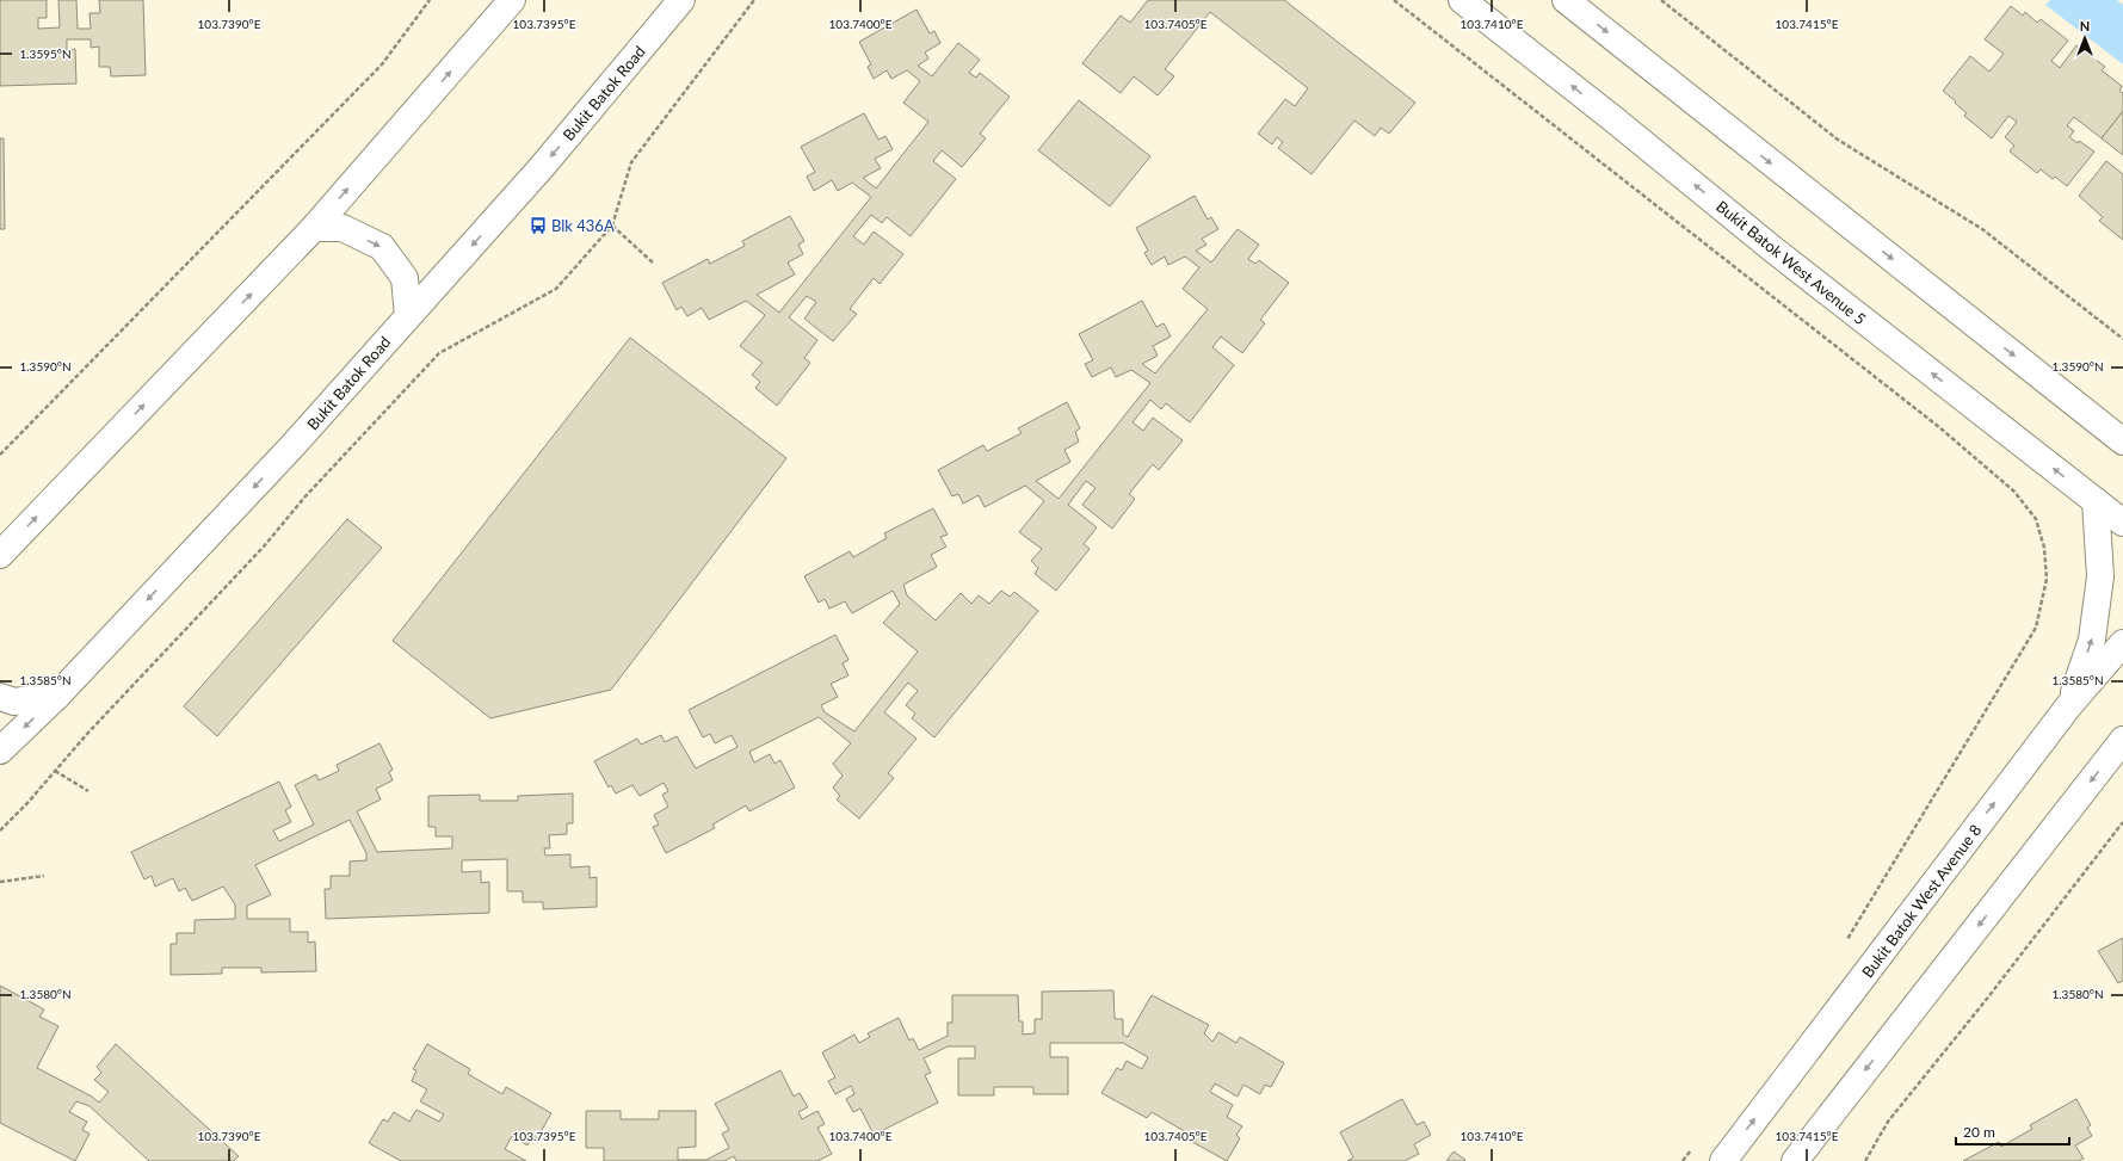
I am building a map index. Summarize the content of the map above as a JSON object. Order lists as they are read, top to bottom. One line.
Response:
{"streets":{"street":["Bukit Batok Road","Bukit Batok West Avenue 5","Bukit Batok West Avenue 8"]},"places":{"bus stop":["Blk 436A"]},"scale_bar":"20 m","north":"top","coordinates":["103.7390°E","103.7395°E","103.7400°E","103.7405°E","103.7410°E","103.7415°E","1.3595°N","1.3590°N","1.3585°N","1.3580°N"]}
